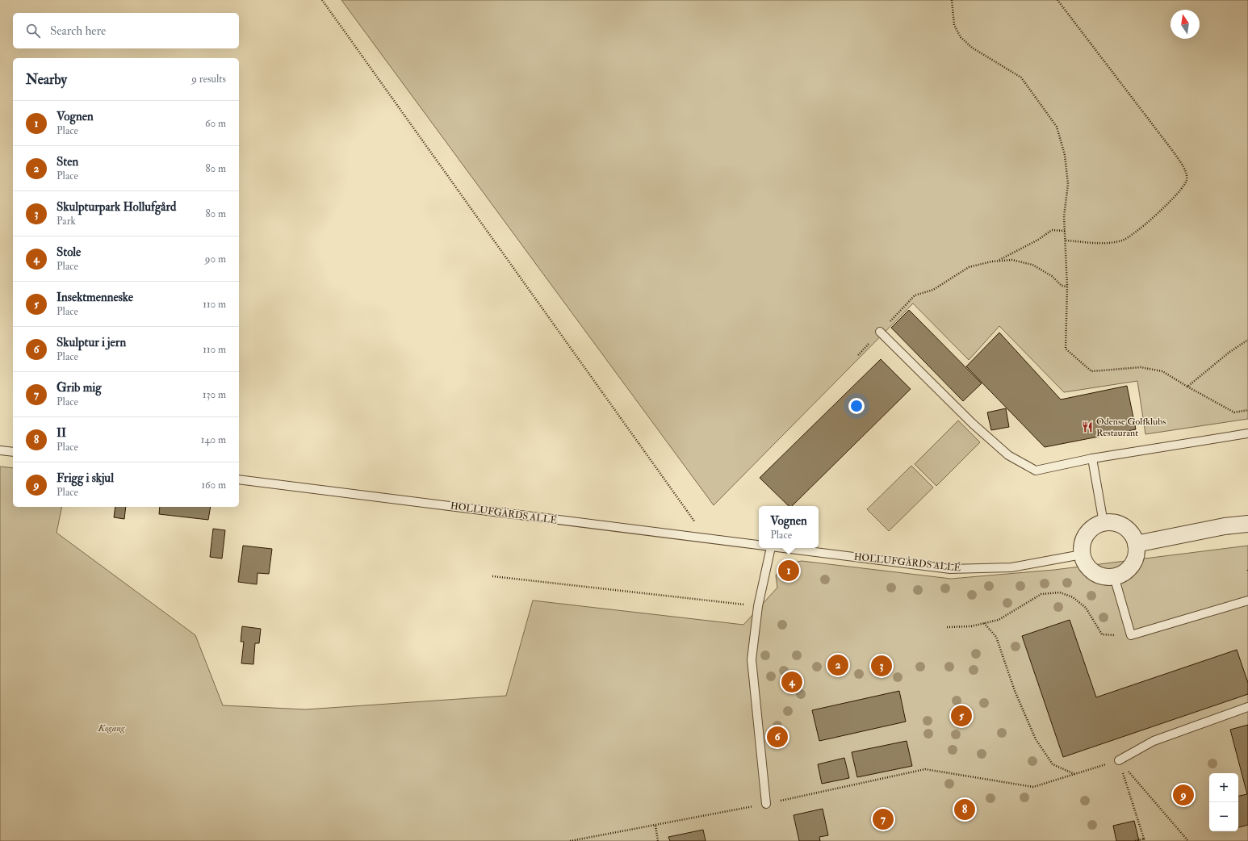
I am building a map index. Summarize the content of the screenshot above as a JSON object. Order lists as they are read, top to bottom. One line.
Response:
{"streets":{"lane":["HOLLUFGÅRDS ALLÉ"]},"parks":["Kogang"],"places":{"restaurant":["Odense Golfklubs Restaurant"]},"north":"top","page":{"search":"Search here","heading":["Nearby","9 results"],"list":[{"mark":"1","name":"Vognen","note":"Place","value":"60 m"},{"mark":"2","name":"Sten","note":"Place","value":"80 m"},{"mark":"3","name":"Skulpturpark Hollufgård","note":"Park","value":"80 m"},{"mark":"4","name":"Stole","note":"Place","value":"90 m"},{"mark":"5","name":"Insektmenneske","note":"Place","value":"110 m"},{"mark":"6","name":"Skulptur i jern","note":"Place","value":"110 m"},{"mark":"7","name":"Grib mig","note":"Place","value":"130 m"},{"mark":"8","name":"II","note":"Place","value":"140 m"},{"mark":"9","name":"Frigg i skjul","note":"Place","value":"160 m"}],"popup":["Vognen","Place"],"pins":["1","2","3","4","5","6","9","8","7"],"map_buttons":["+","−"]}}
